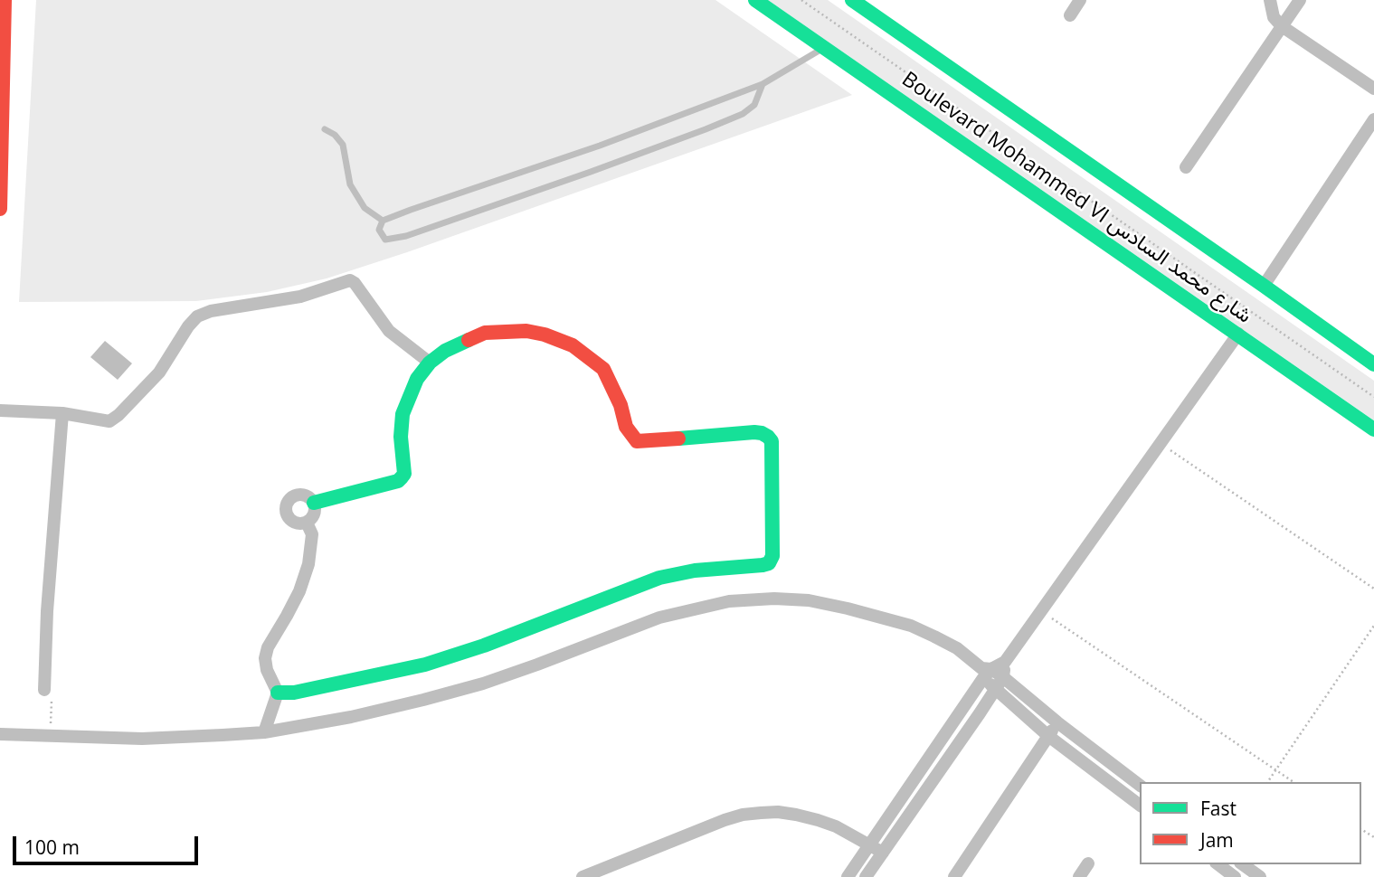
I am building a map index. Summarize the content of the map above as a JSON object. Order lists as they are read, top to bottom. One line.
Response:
{"streets":{"main road":["Boulevard Mohammed VI شارع محمد السادس"]},"legend":["Fast","Jam"],"scale_bar":"100 m"}
